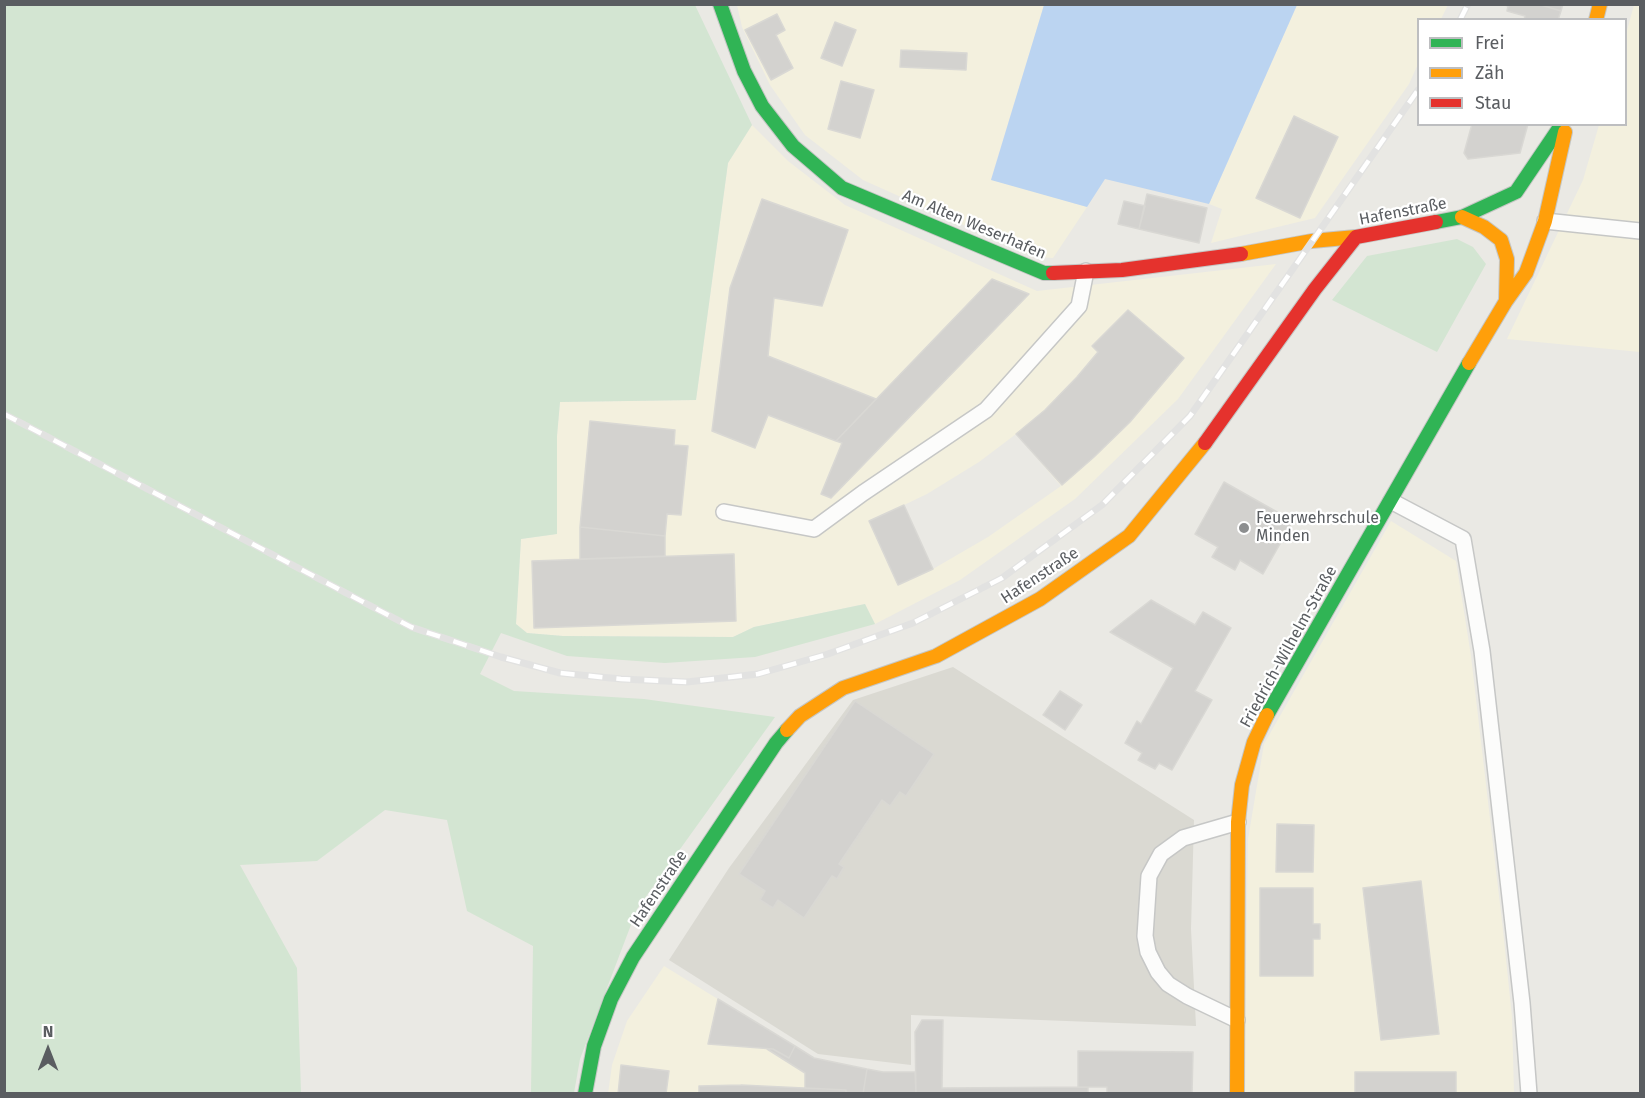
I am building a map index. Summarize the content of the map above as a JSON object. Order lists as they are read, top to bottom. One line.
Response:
{"streets":{"main road":["Hafenstraße","Am Alten Weserhafen","Friedrich-Wilhelm-Straße"]},"crossings":[["Hafenstraße","Am Alten Weserhafen"]],"places":["Feuerwehrschule Minden"],"legend":["Frei","Zäh","Stau"],"north":"top"}
